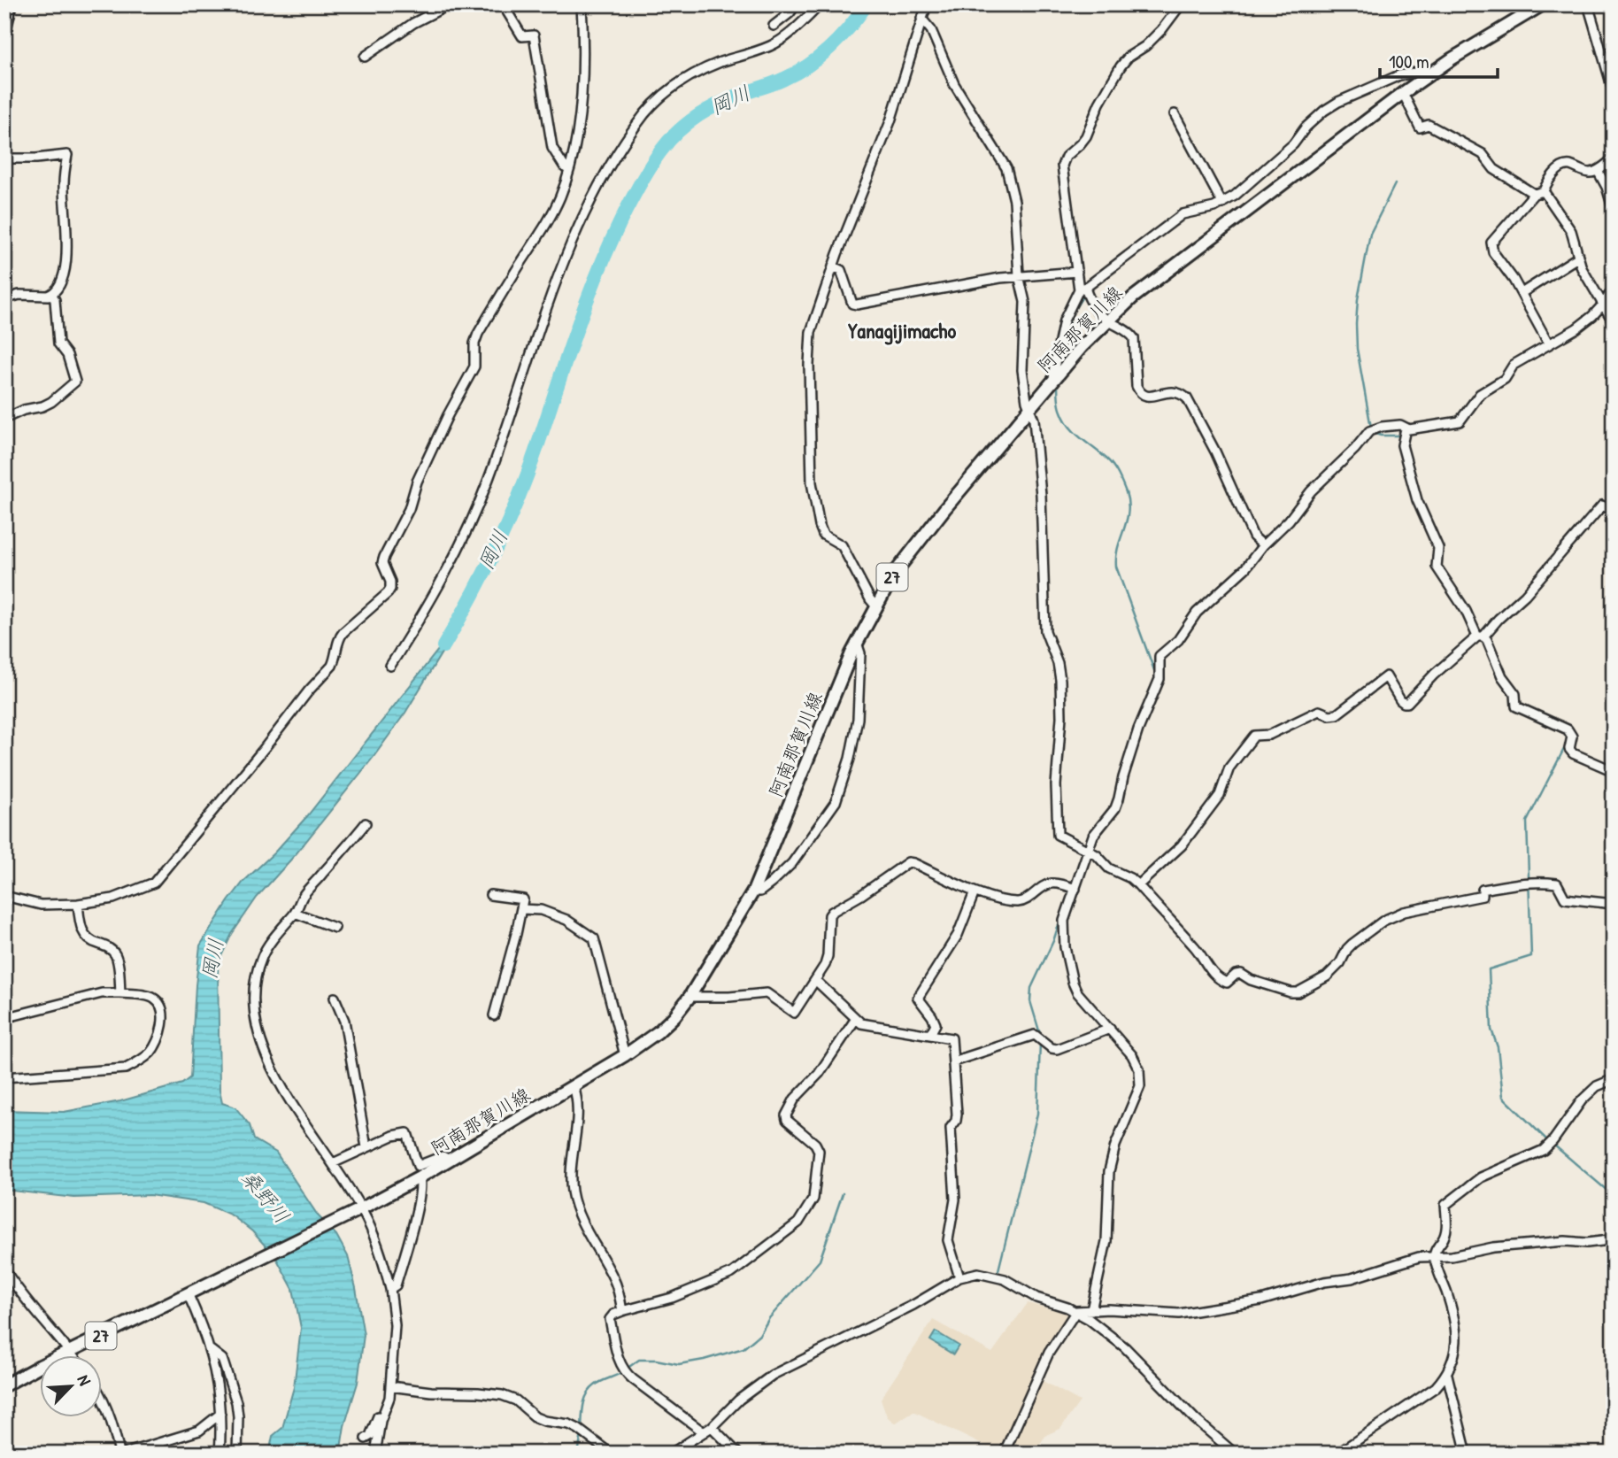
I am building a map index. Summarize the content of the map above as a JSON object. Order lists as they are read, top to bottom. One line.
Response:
{"streets":{"main road":["阿南那賀川線","27"]},"districts":["Yanagijimacho"],"water":["岡川","桑野川"],"scale_bar":"100 m","north":"top right"}
